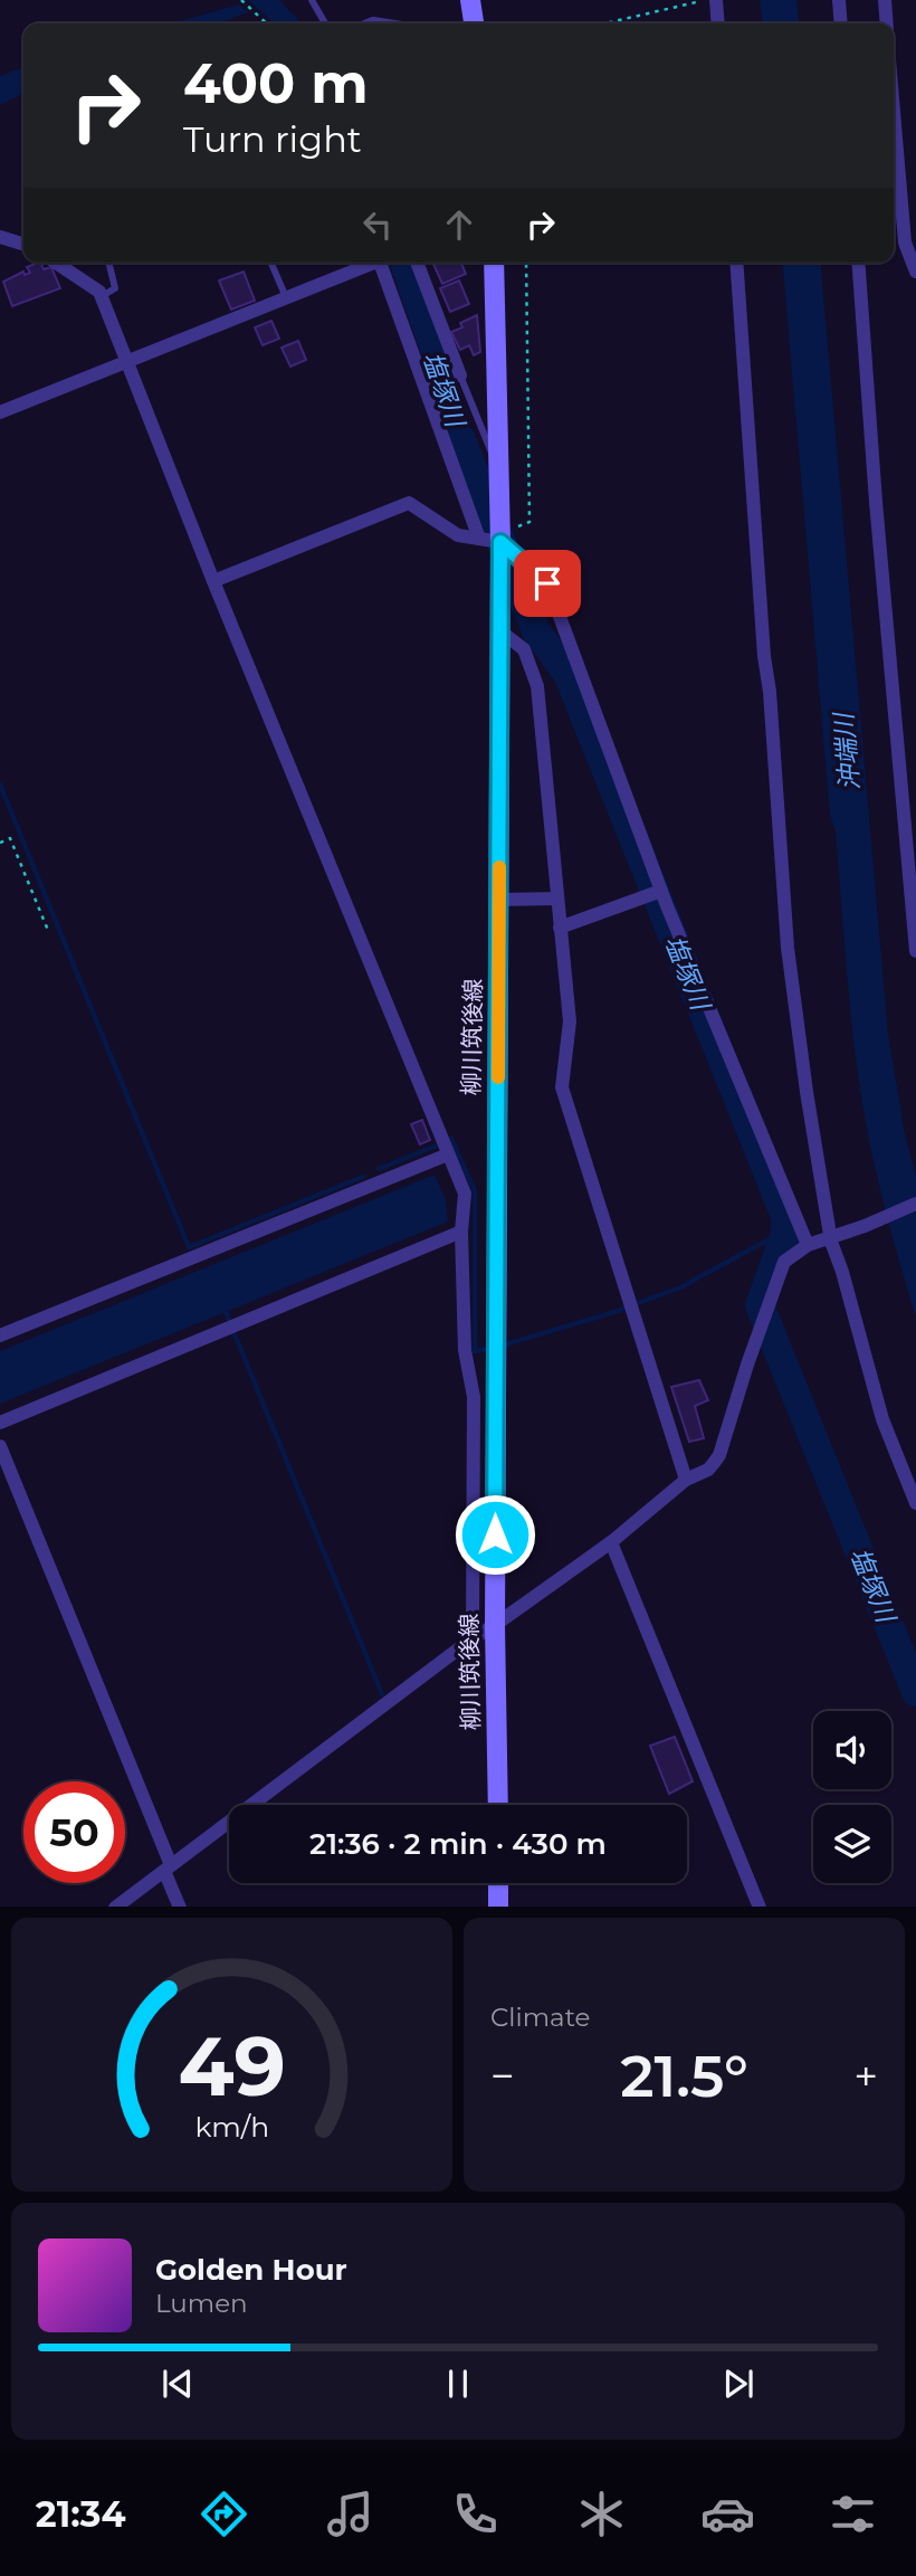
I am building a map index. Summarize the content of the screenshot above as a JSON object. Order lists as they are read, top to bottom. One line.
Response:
{"streets":{"main road":["柳川筑後線"]},"water":["塩塚川","沖端川"],"page":{"turn":["400 m","Turn right"],"limit":"50","trip":"21:36 · 2 min · 430 m","tile":"Climate","heat":["−","21.5°","+"],"song":["Golden Hour","Lumen"],"tabs":"21:34","gauge":["49","km/h"]}}
